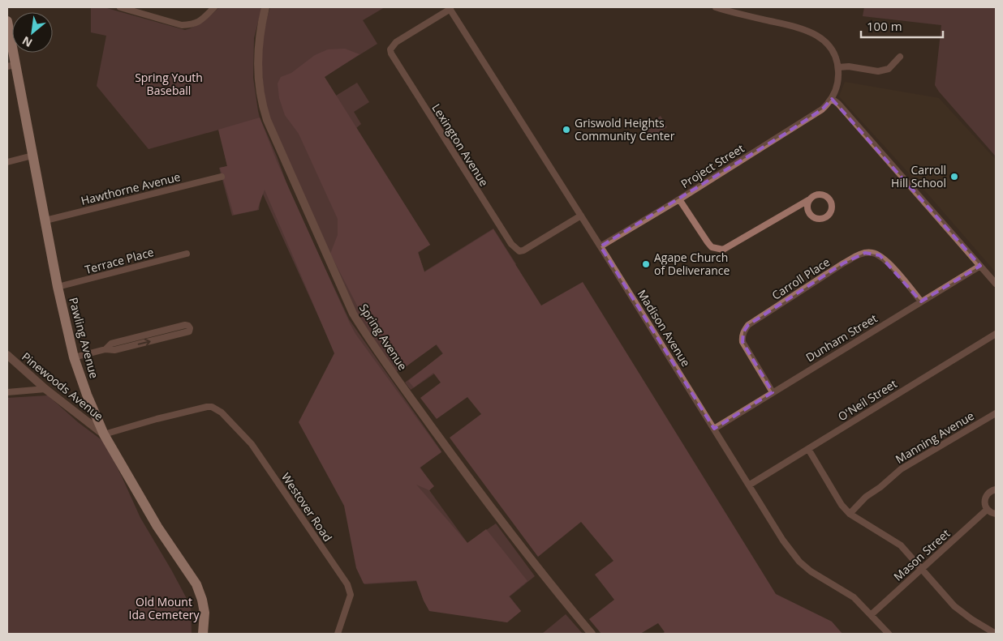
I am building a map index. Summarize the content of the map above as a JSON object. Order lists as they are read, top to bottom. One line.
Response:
{"streets":{"main road":["Pawling Avenue"],"street":["Lexington Avenue","Project Street","Hawthorne Avenue","Terrace Place","Carroll Place","Madison Avenue","Spring Avenue","Dunham Street","Pinewoods Avenue","O'Neil Street","Manning Avenue","Westover Road","Mason Street"]},"crossings":[["Lexington Avenue","Madison Avenue"],["Project Street","Madison Avenue"],["Hawthorne Avenue","Pawling Avenue"],["Terrace Place","Pawling Avenue"],["Carroll Place","Dunham Street"],["Madison Avenue","Dunham Street"],["Madison Avenue","O'Neil Street"],["Madison Avenue","Mason Street"],["Pawling Avenue","Pinewoods Avenue"],["Pawling Avenue","Westover Road"],["Pinewoods Avenue","Westover Road"]],"parks":["Spring Youth Baseball","Old Mount Ida Cemetery"],"places":["Griswold Heights Community Center","Carroll Hill School","Agape Church of Deliverance"],"scale_bar":"100 m","north":"bottom left"}
